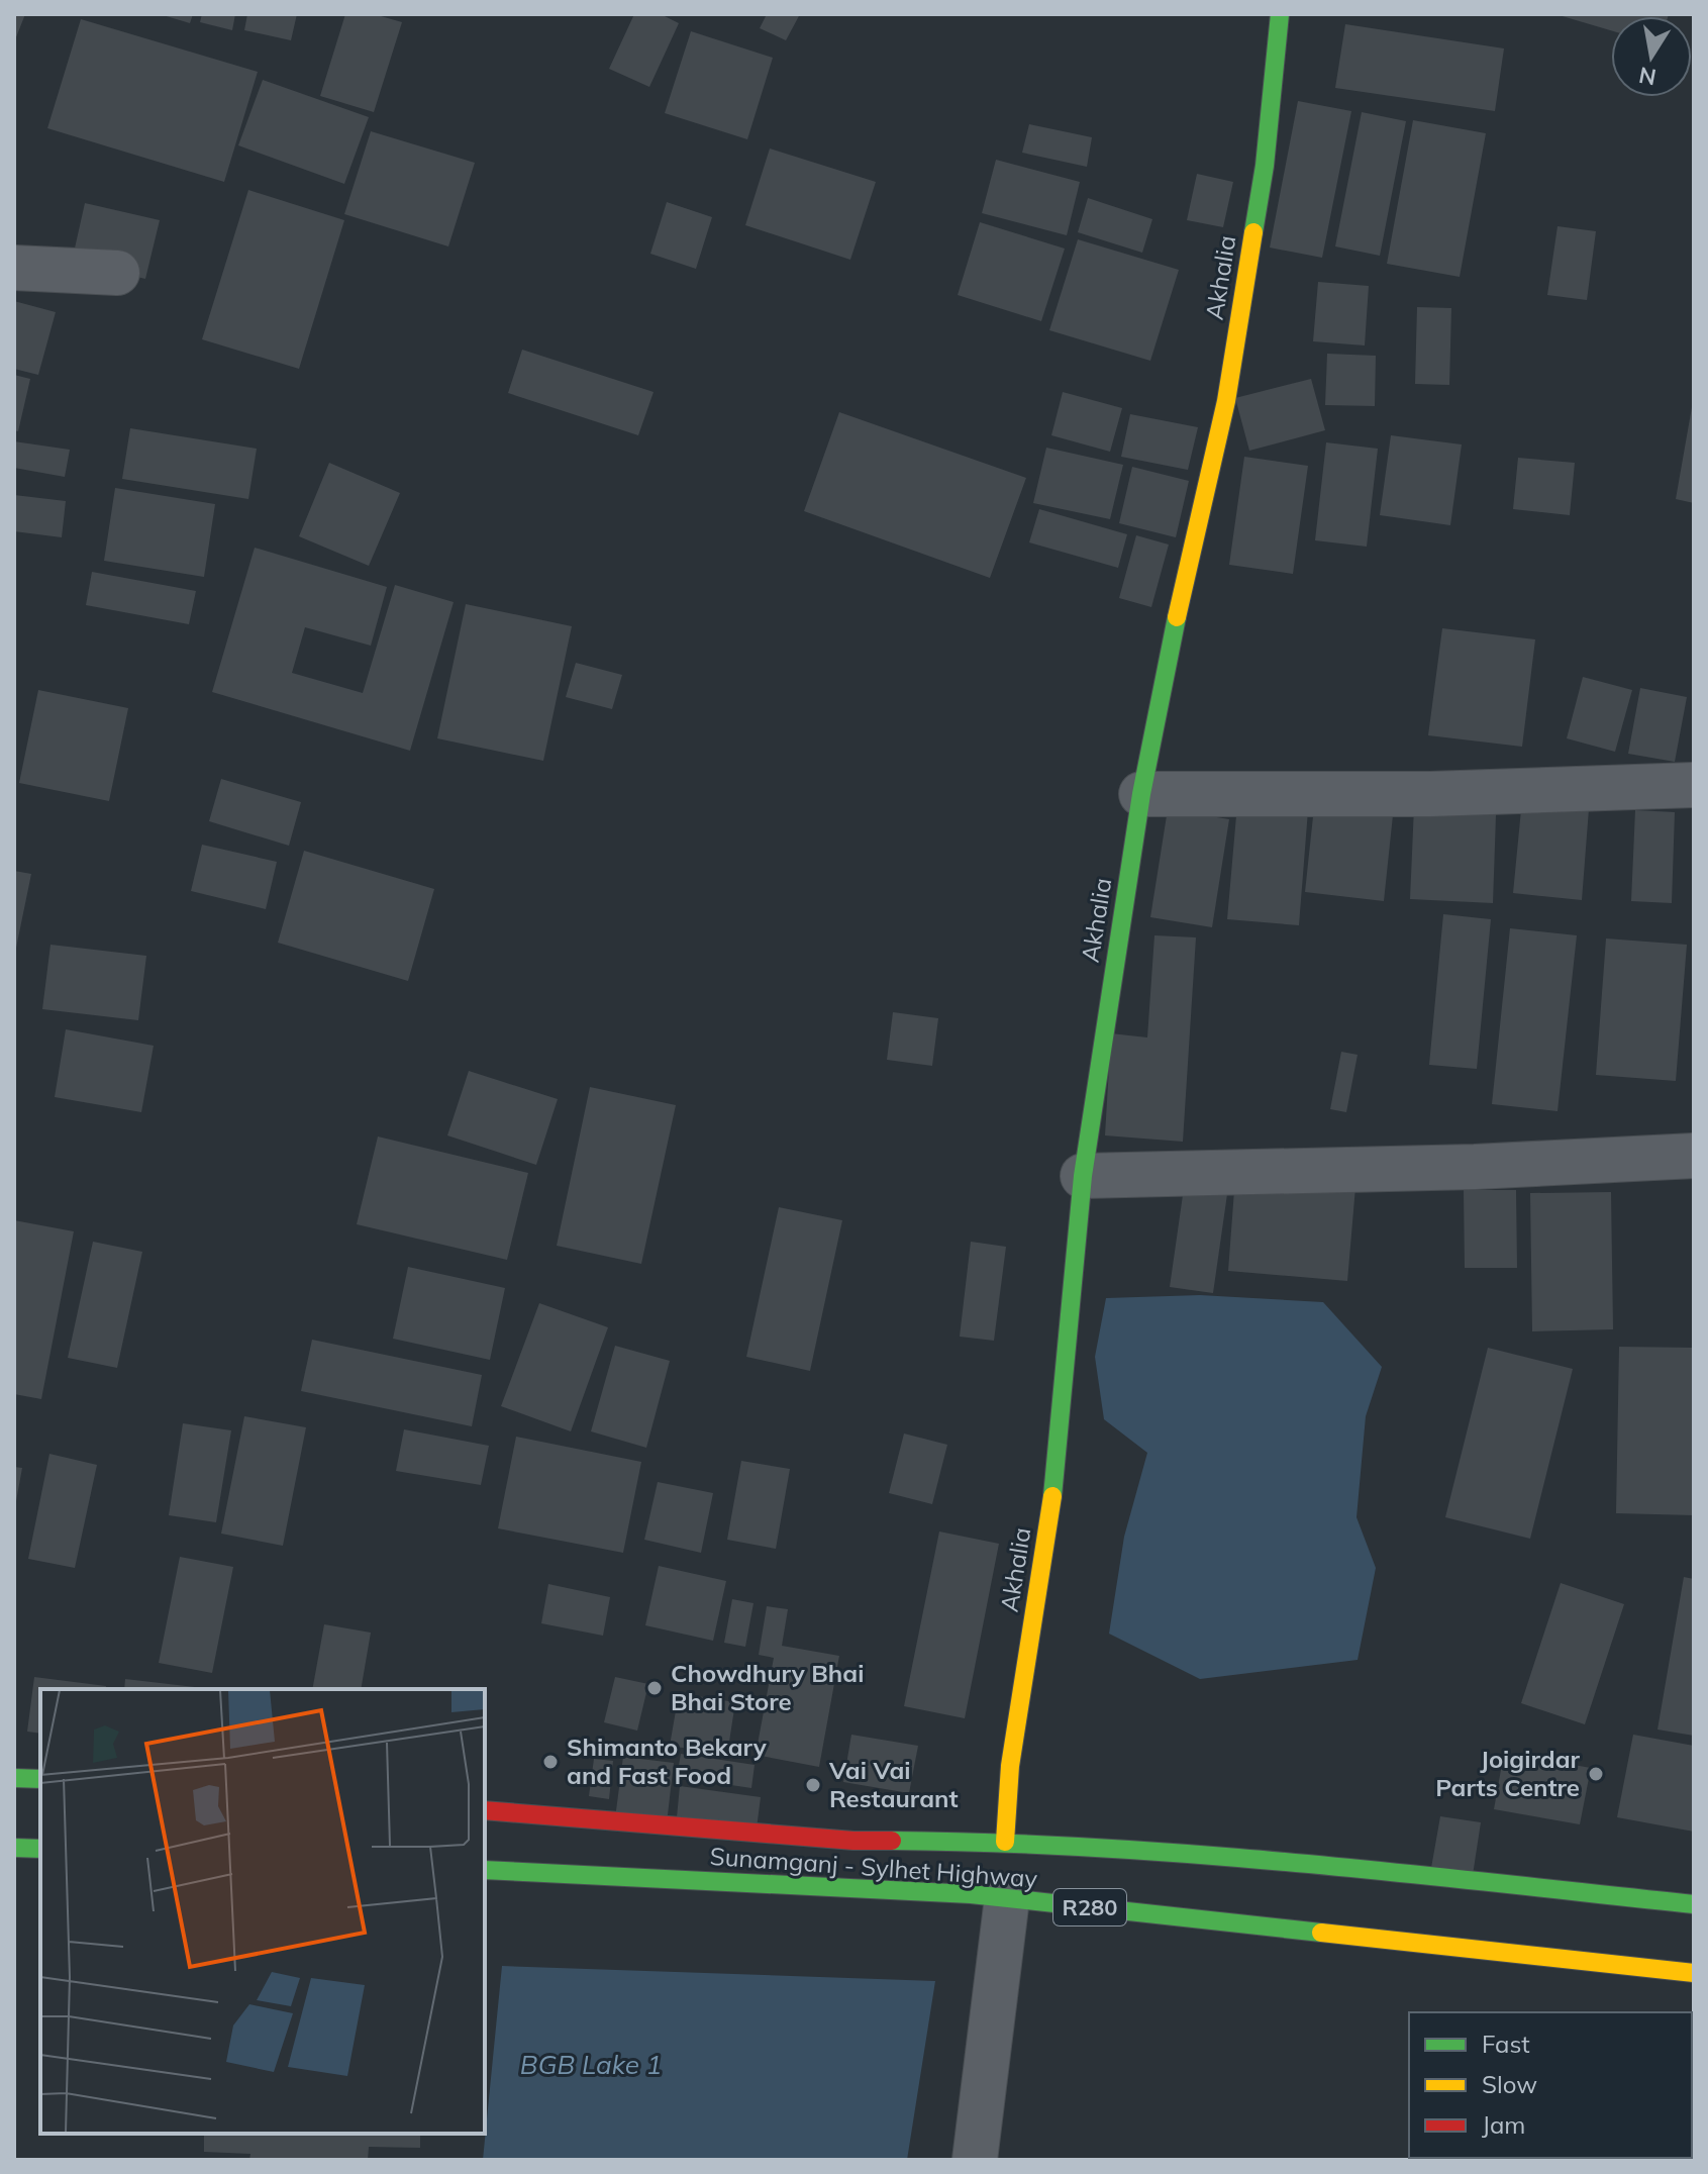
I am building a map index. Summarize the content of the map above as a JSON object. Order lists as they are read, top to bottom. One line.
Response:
{"streets":{"main road":["Akhalia","Sunamganj - Sylhet Highway","R280"]},"crossings":[["Akhalia","Sunamganj - Sylhet Highway"]],"water":["BGB Lake 1"],"places":["Chowdhury Bhai Bhai Store","Shimanto Bekary and Fast Food","Joigirdar Parts Centre","Vai Vai Restaurant"],"legend":["Fast","Slow","Jam"],"north":"bottom"}
